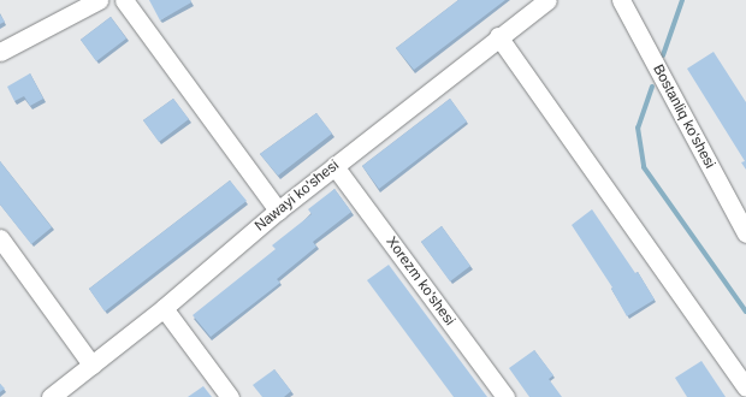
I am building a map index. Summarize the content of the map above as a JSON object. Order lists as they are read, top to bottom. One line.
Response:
{"streets":{"street":["Bostanliq ko'shesi","Nawayi ko'shesi","Xorezm ko'shesi"]},"crossings":[["Nawayi ko'shesi","Xorezm ko'shesi"]]}
